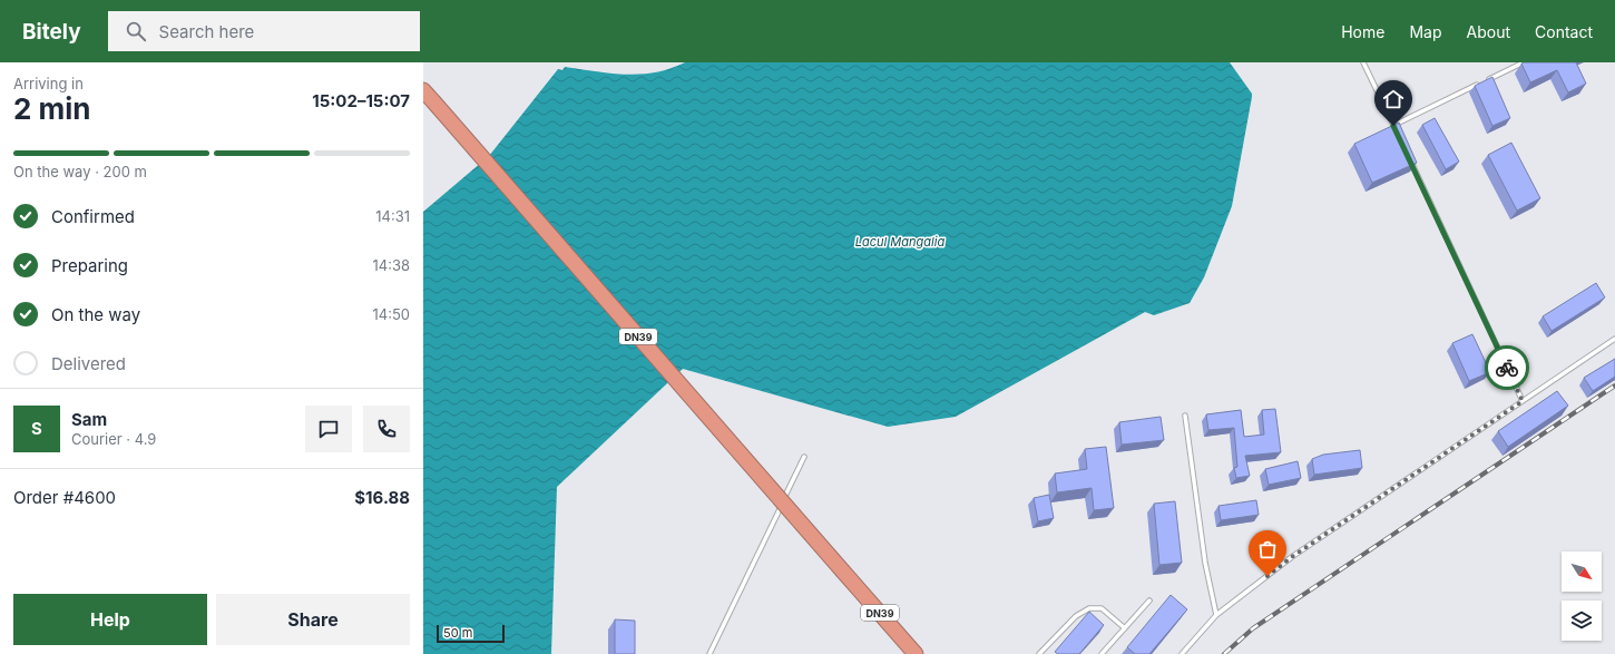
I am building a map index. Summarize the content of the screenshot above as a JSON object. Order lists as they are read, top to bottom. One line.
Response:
{"streets":{"highway":["DN39"]},"water":["Lacul Mangalia"],"scale_bar":"50 m","north":"bottom right","page":{"header":"Bitely","search":"Search here","nav":["Home","Map","About","Contact"],"heading":["2 min","Arriving in","15:02–15:07"],"panel":["Sam","Courier · 4.9","Order #4600","$16.88"],"bar":"On the way · 200 m","list":[["Confirmed","14:31"],["Preparing","14:38"],["On the way","14:50"],"Delivered"],"round":"S","buttons":["Help","Share"],"scale":"50 m"}}
